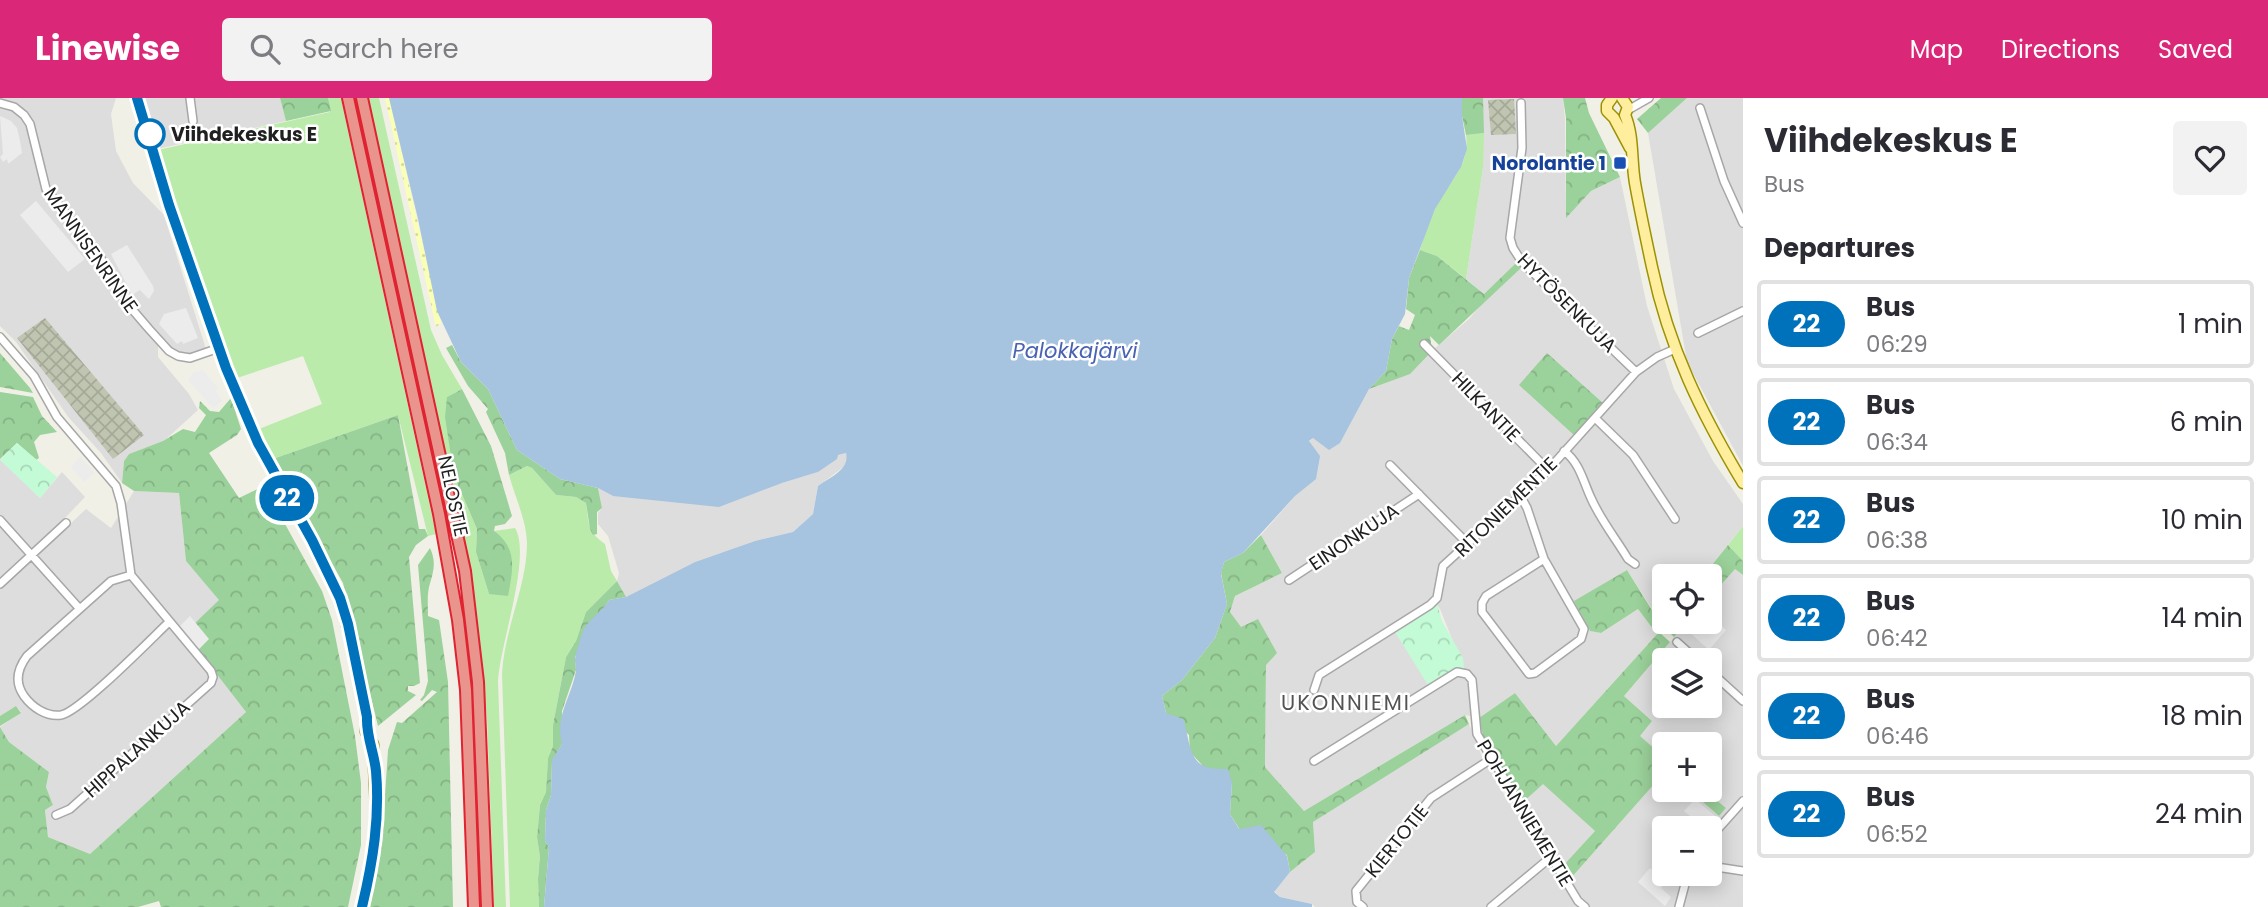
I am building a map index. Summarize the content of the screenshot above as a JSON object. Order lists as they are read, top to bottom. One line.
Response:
{"streets":{"highway":["NELOSTIE"],"street":["MANNISENRINNE","HYTÖSENKUJA","HILKANTIE","RITONIEMENTIE","EINONKUJA","HIPPALANKUJA","POHJANNIEMENTIE","KIERTOTIE"]},"crossings":[["HYTÖSENKUJA","RITONIEMENTIE"],["HILKANTIE","RITONIEMENTIE"],["POHJANNIEMENTIE","KIERTOTIE"]],"districts":["UKONNIEMI"],"water":["Palokkajärvi"],"places":{"other":["Viihdekeskus E"],"transit":["Norolantie 1"]},"lines":["bus line 22"],"page":{"header":"Linewise","search":"Search here","nav":["Map","Directions","Saved"],"on_map":"22","heading":[["Viihdekeskus E","Bus"],"Departures"],"list":[{"mark":"22","name":"Bus","note":"06:29","value":"1 min"},{"mark":"22","name":"Bus","note":"06:34","value":"6 min"},{"mark":"22","name":"Bus","note":"06:38","value":"10 min"},{"mark":"22","name":"Bus","note":"06:42","value":"14 min"},{"mark":"22","name":"Bus","note":"06:46","value":"18 min"},{"mark":"22","name":"Bus","note":"06:52","value":"24 min"}],"map_buttons":["+","−"]}}
